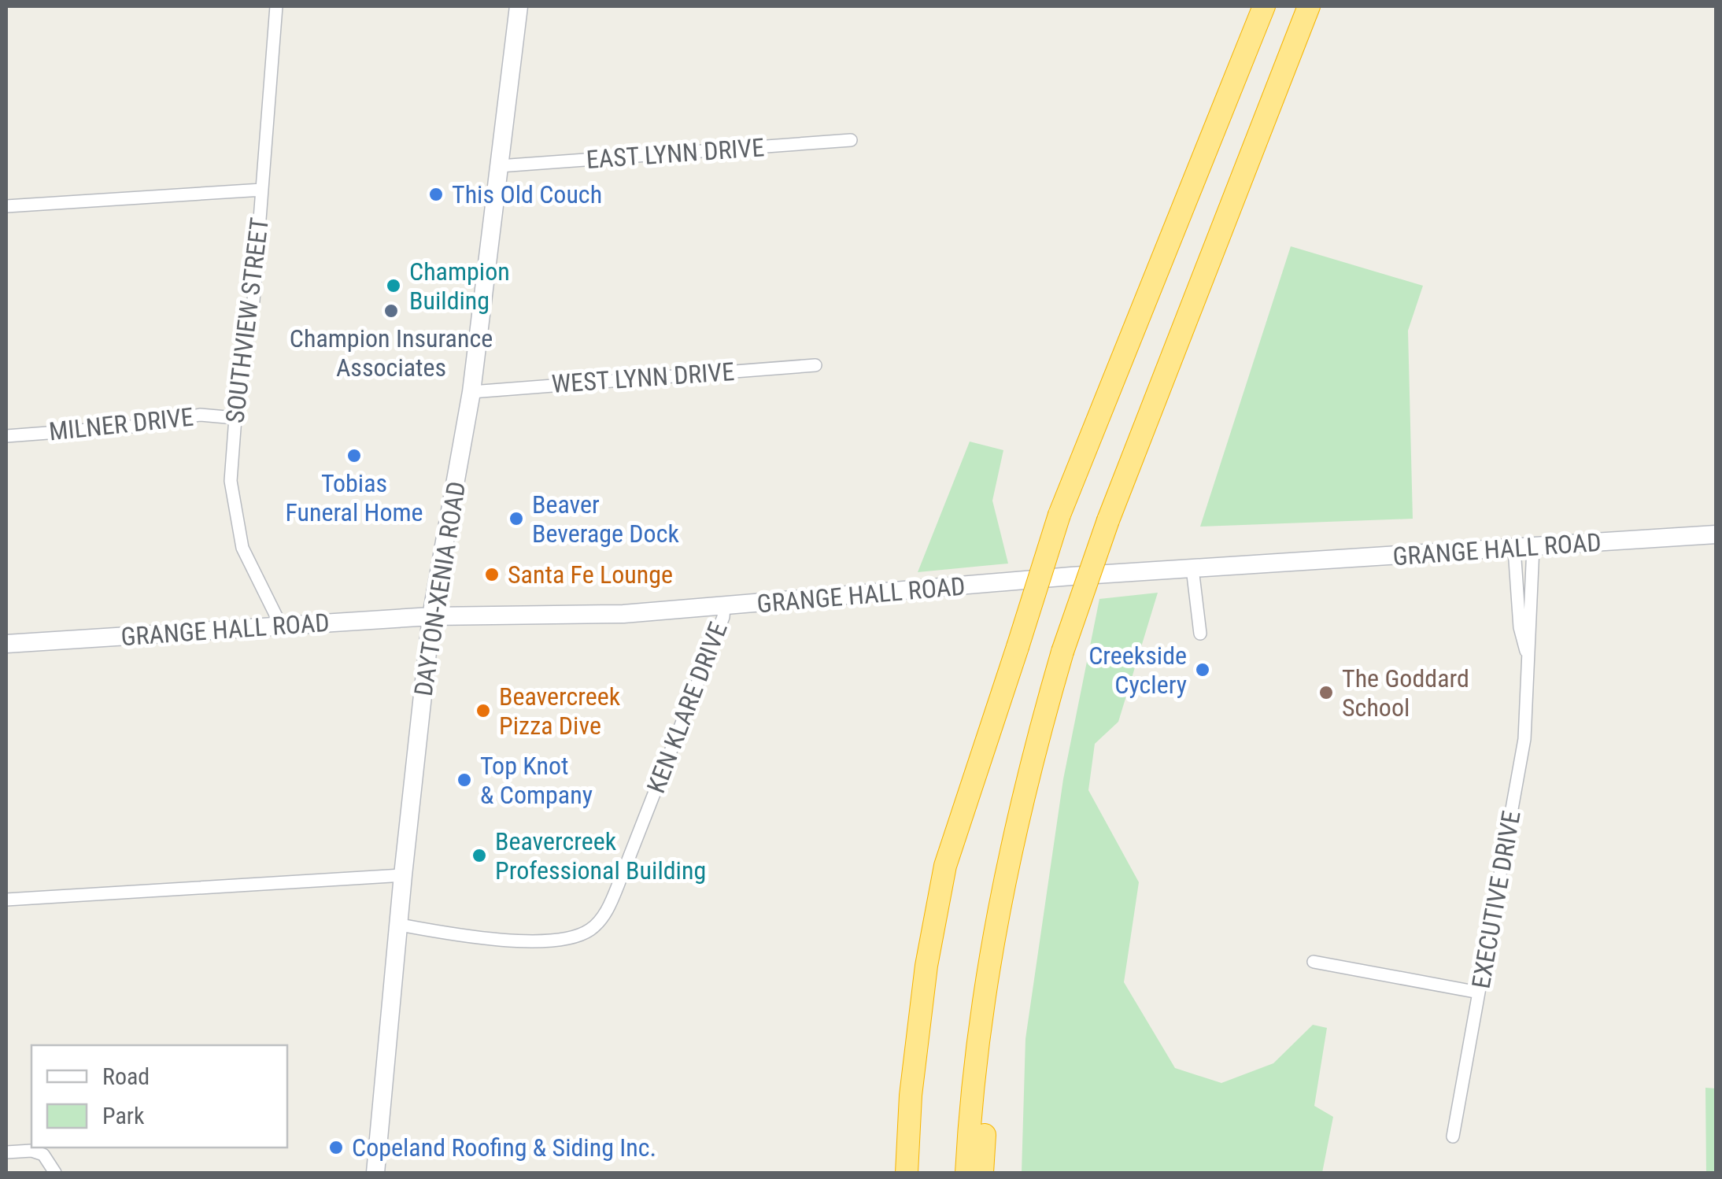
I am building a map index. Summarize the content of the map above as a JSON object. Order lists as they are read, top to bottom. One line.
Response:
{"streets":{"main road":["GRANGE HALL ROAD","DAYTON-XENIA ROAD"],"street":["EAST LYNN DRIVE","SOUTHVIEW STREET","WEST LYNN DRIVE","MILNER DRIVE","KEN KLARE DRIVE","EXECUTIVE DRIVE"]},"crossings":[["EAST LYNN DRIVE","DAYTON-XENIA ROAD"],["SOUTHVIEW STREET","MILNER DRIVE"],["SOUTHVIEW STREET","GRANGE HALL ROAD"],["WEST LYNN DRIVE","DAYTON-XENIA ROAD"],["GRANGE HALL ROAD","DAYTON-XENIA ROAD"],["GRANGE HALL ROAD","KEN KLARE DRIVE"],["GRANGE HALL ROAD","EXECUTIVE DRIVE"],["DAYTON-XENIA ROAD","KEN KLARE DRIVE"]],"places":["This Old Couch","Champion Building","Champion Insurance Associates","Tobias Funeral Home","Beaver Beverage Dock","Santa Fe Lounge","Creekside Cyclery","The Goddard School","Beavercreek Pizza Dive","Top Knot & Company","Beavercreek Professional Building","Copeland Roofing & Siding Inc."],"legend":["Road","Park"]}
